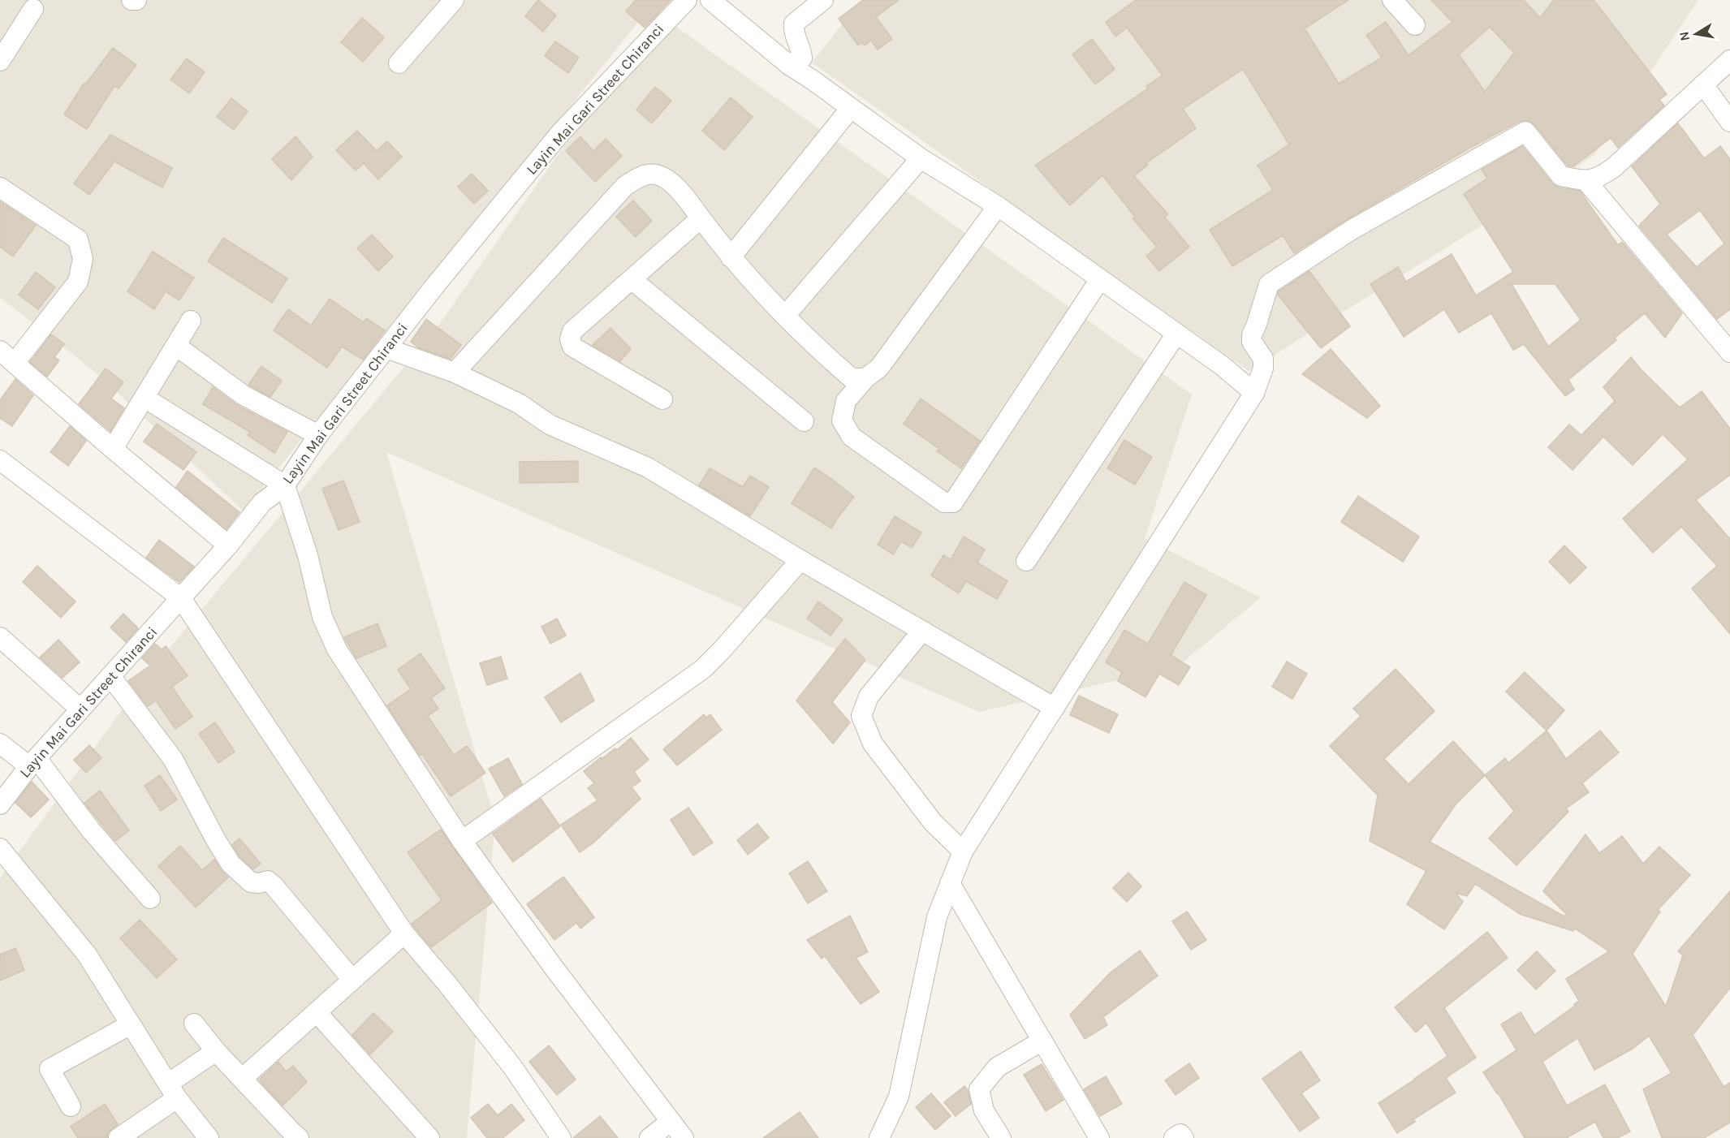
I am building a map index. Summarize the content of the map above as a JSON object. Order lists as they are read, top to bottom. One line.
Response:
{"streets":{"street":["Layin Mai Gari Street Chiranci"]},"north":"left"}
